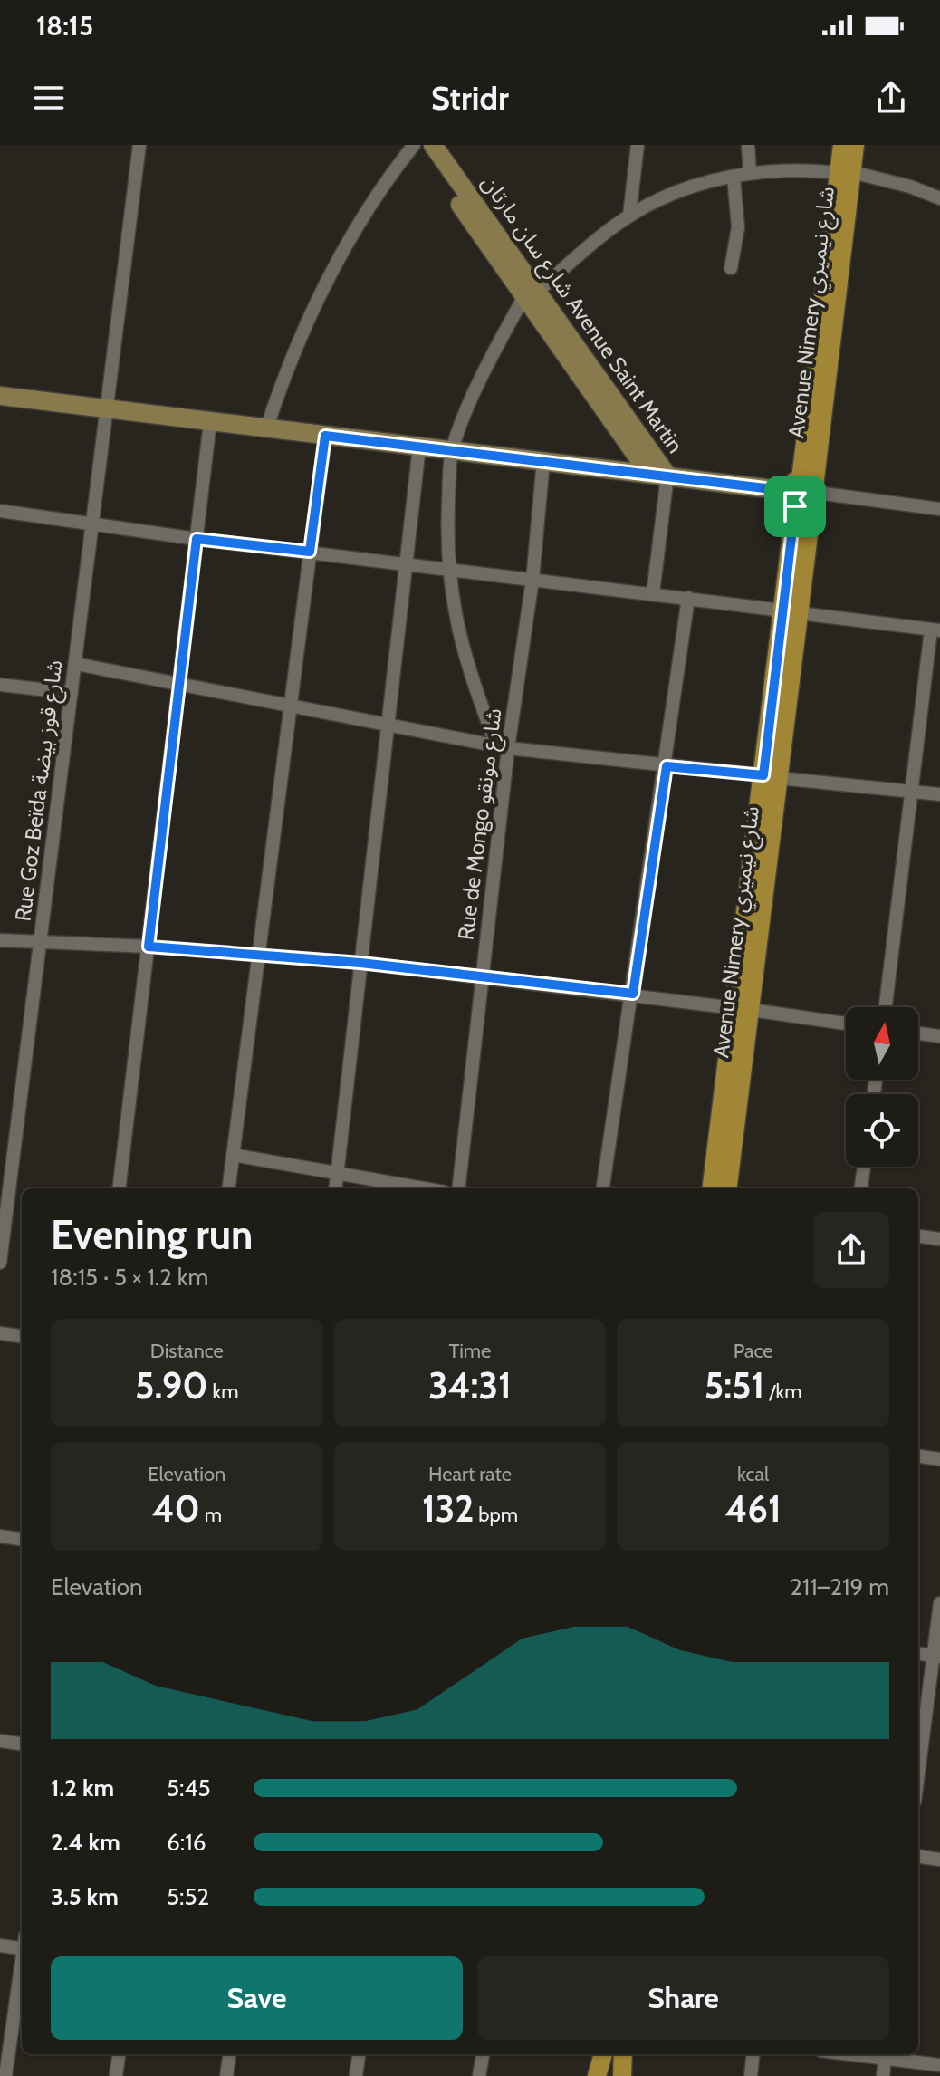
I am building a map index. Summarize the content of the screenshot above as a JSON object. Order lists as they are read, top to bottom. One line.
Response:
{"streets":{"main road":["Avenue Nimery شارع نيميري","شارع سان مارتان Avenue Saint Martin"],"street":["Rue Goz Beïda شارع قوز بيضة","Rue de Mongo شارع مونقو"]},"north":"top","page":{"status":"18:15","header":"Stridr","heading":["Evening run","18:15 · 5 × 1.2 km"],"stats":[["Distance","5.90 km"],["Time","34:31"],["Pace","5:51 /km"],["Elevation","40 m"],["Heart rate","132 bpm"],["kcal","461"]],"chart":["Elevation","211–219 m"],"list":[{"name":"1.2 km","note":"5:45"},{"name":"2.4 km","note":"6:16"},{"name":"3.5 km","note":"5:52"}],"buttons":["Save","Share"]}}
